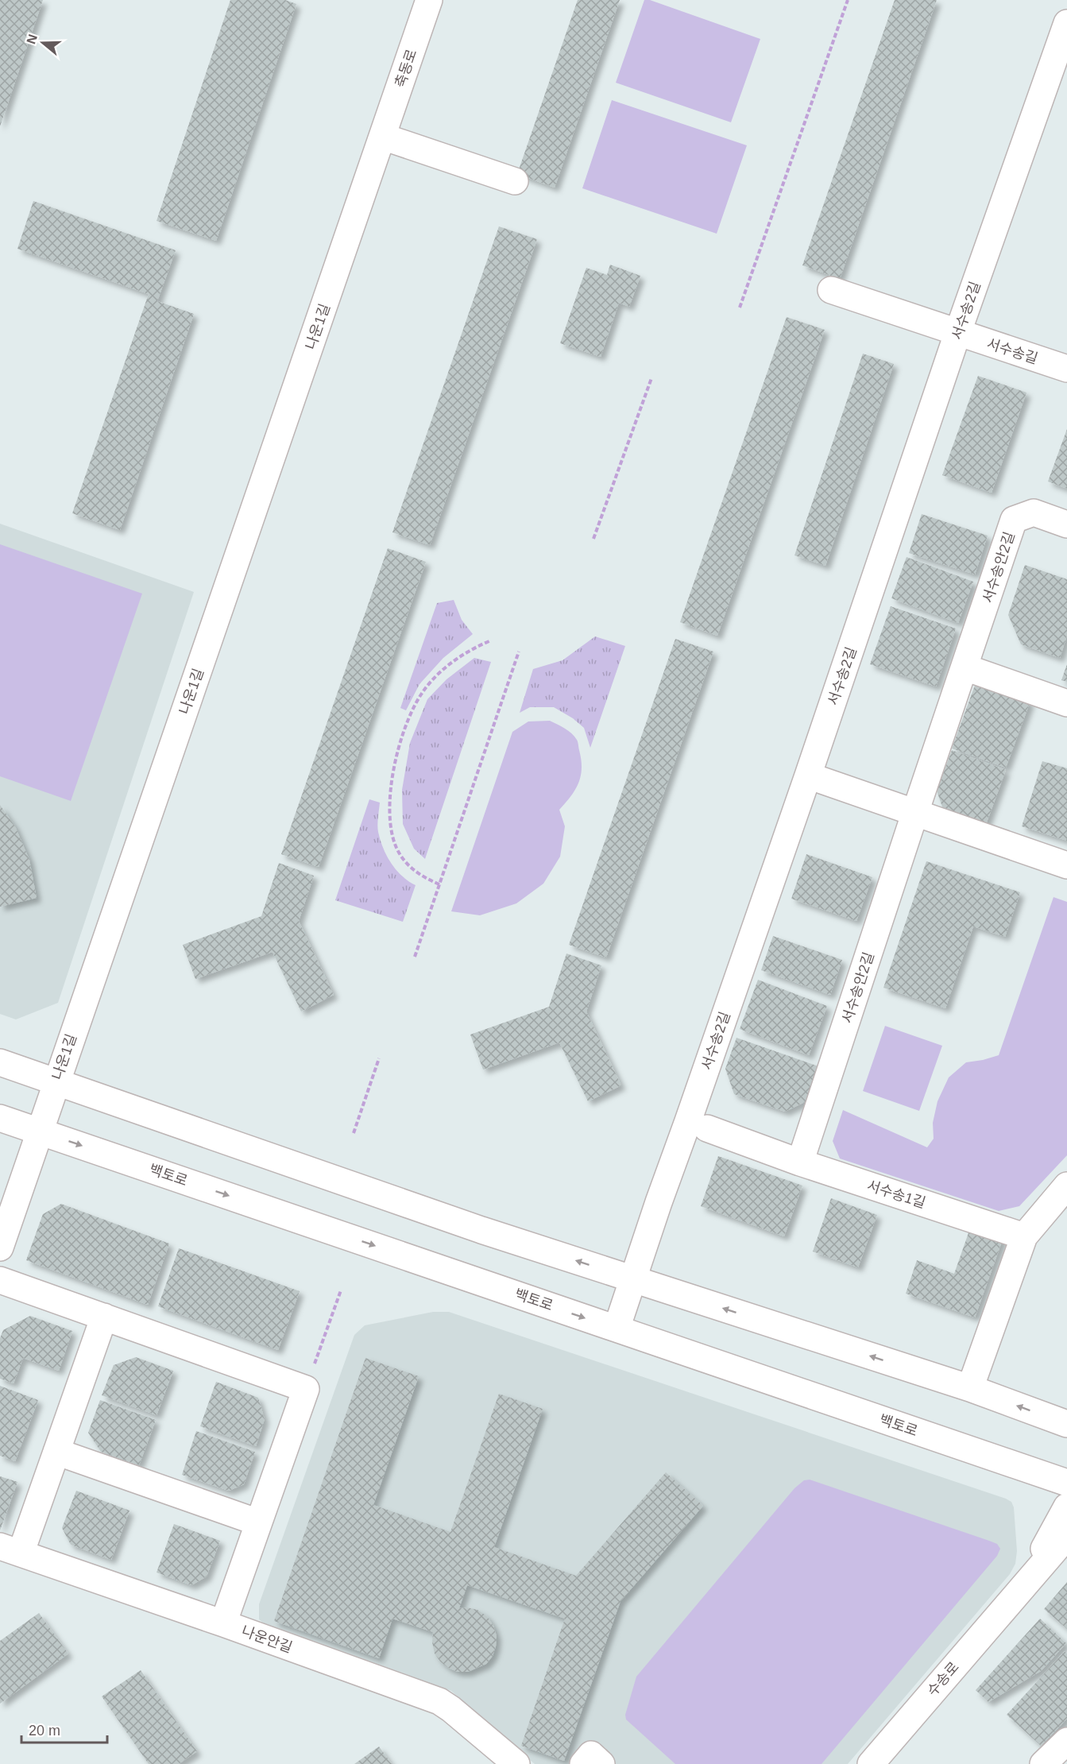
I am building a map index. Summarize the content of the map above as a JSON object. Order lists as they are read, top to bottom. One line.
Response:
{"streets":{"street":["축동로","서수송2길","나운1길","서수송길","서수송안2길","백토로","서수송1길","나운안길","수송로"]},"crossings":[["축동로","나운1길"],["서수송2길","서수송길"],["서수송2길","백토로"],["나운1길","백토로"],["서수송안2길","서수송1길"]],"scale_bar":"20 m","north":"left"}
